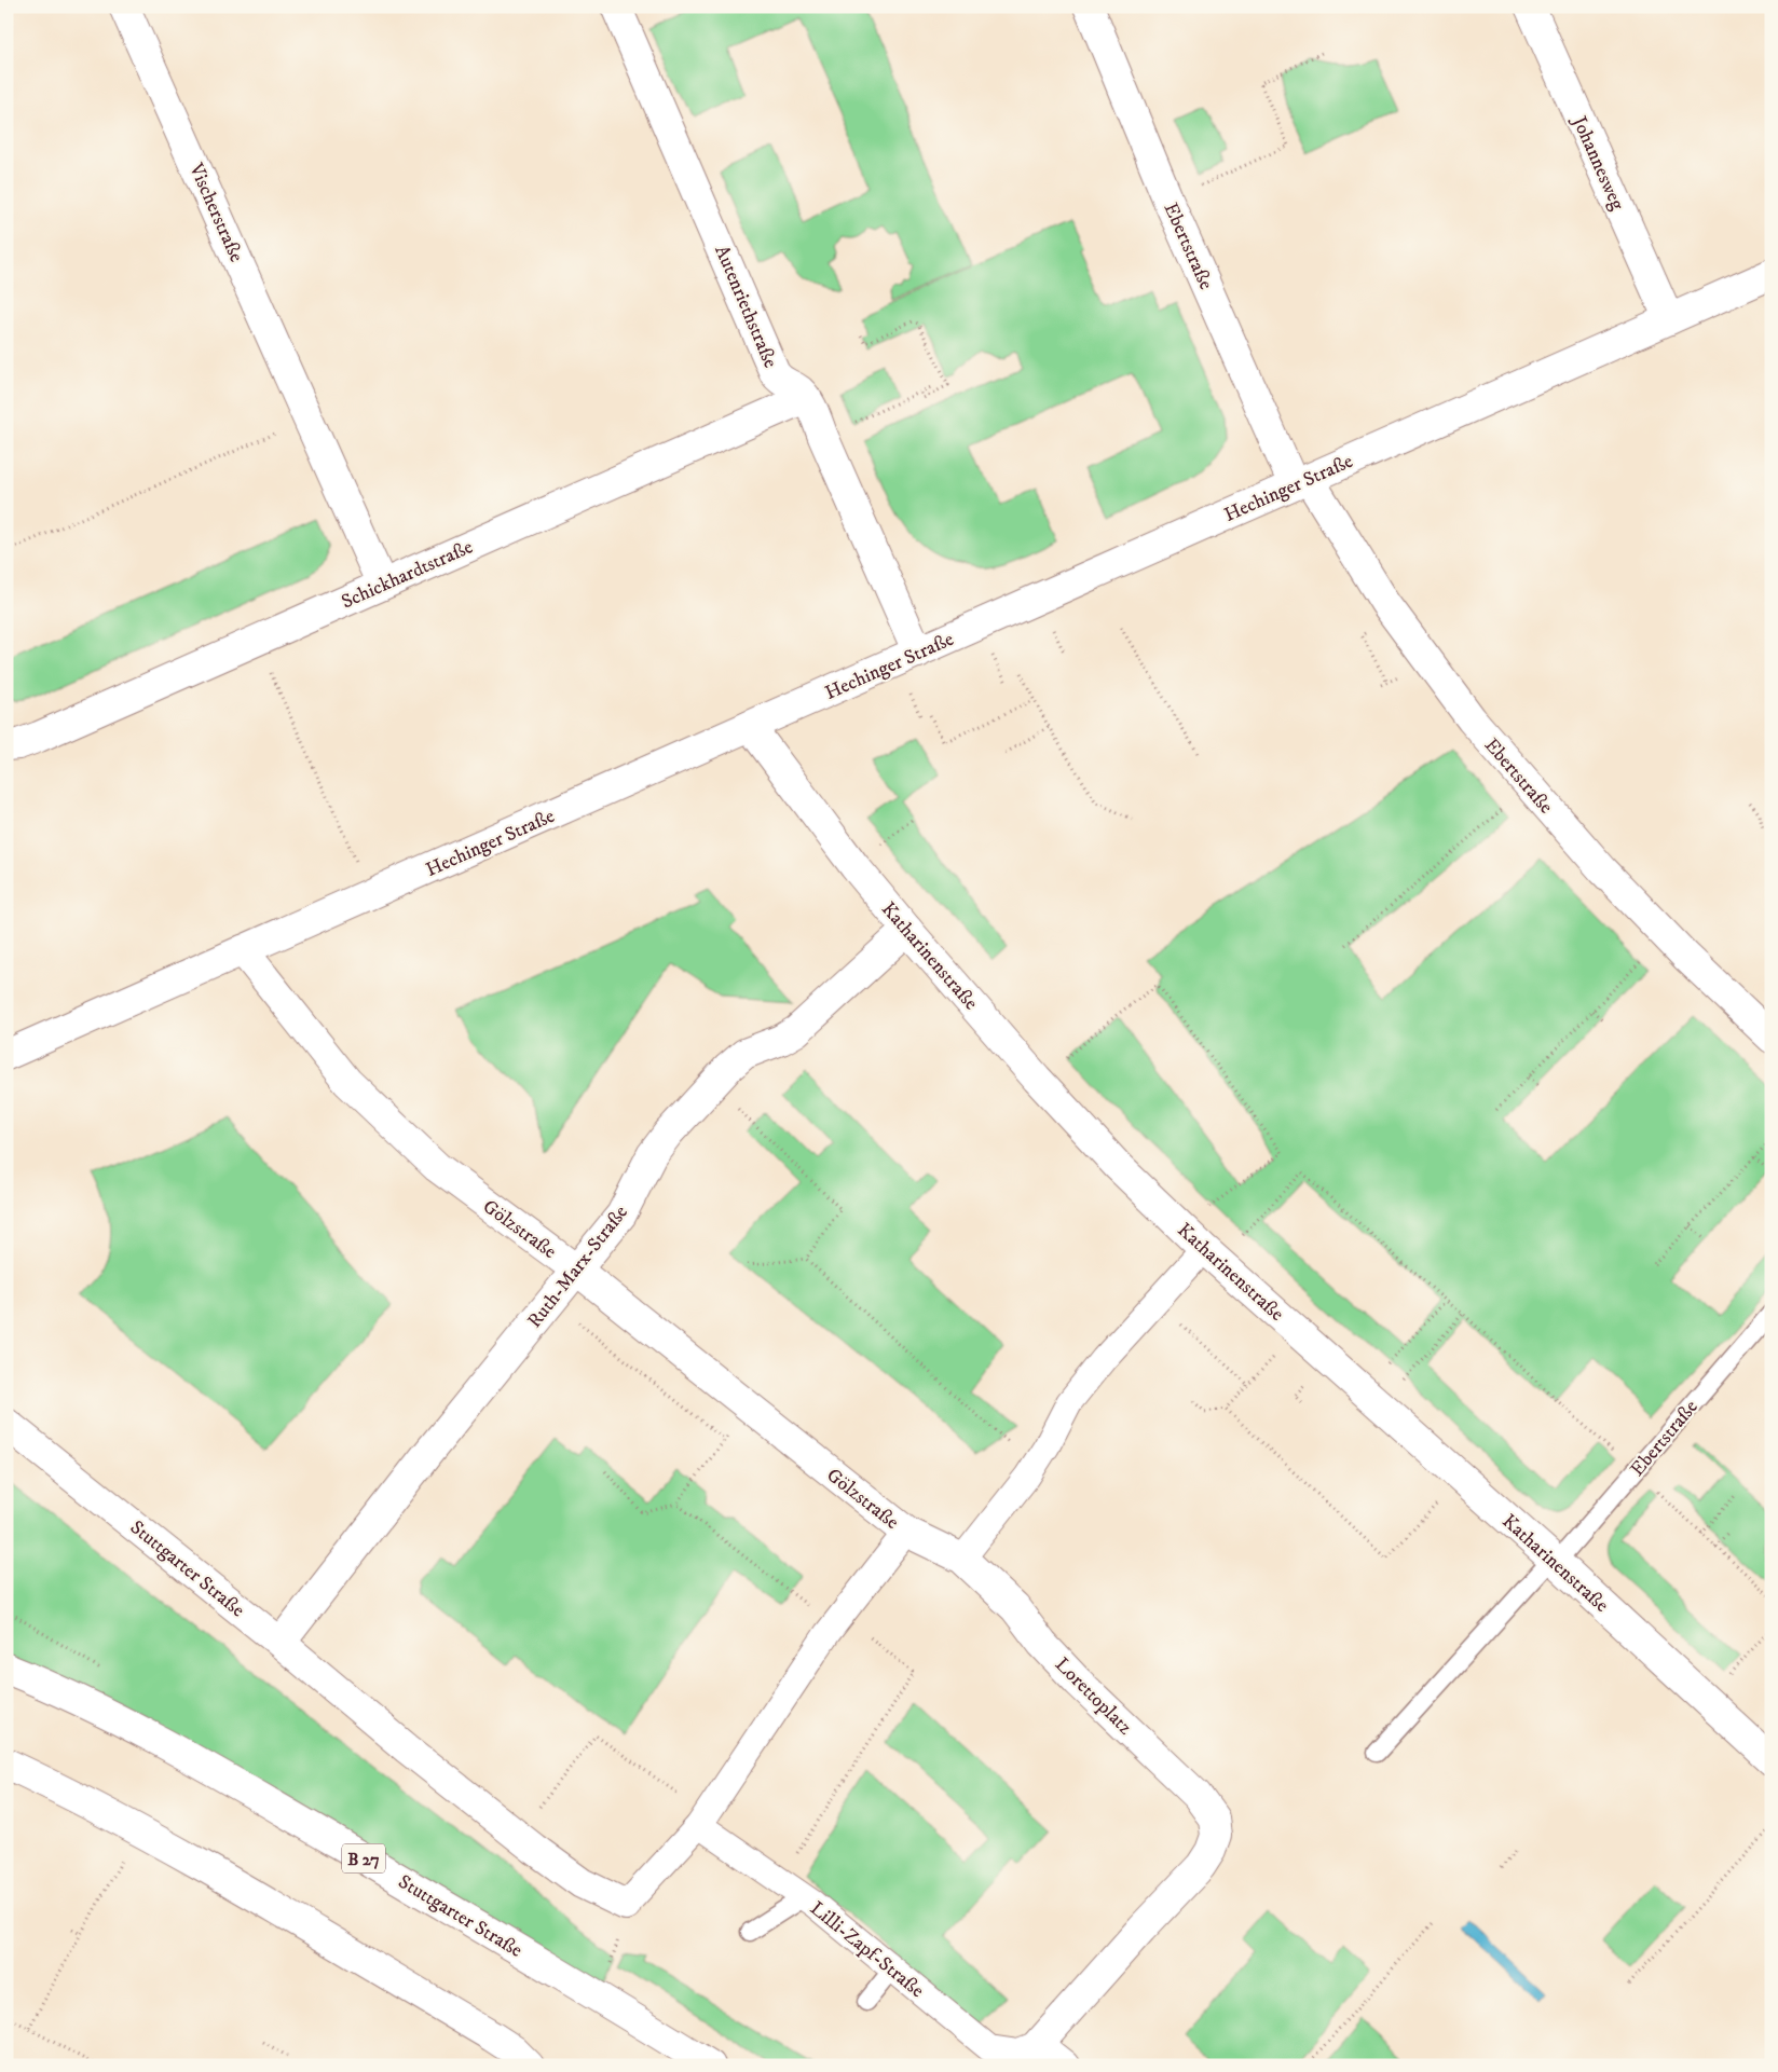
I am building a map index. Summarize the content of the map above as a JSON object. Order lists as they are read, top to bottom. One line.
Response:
{"streets":{"street":["Johannesweg","Vischerstraße","Ebertstraße","Autenriethstraße","Hechinger Straße","Schickhardtstraße","Katharinenstraße","Gölzstraße","Ruth-Marx-Straße","Stuttgarter Straße","Lorettoplatz","B 27","Lilli-Zapf-Straße"]},"crossings":[["Johannesweg","Hechinger Straße"],["Vischerstraße","Schickhardtstraße"],["Ebertstraße","Hechinger Straße"],["Ebertstraße","Katharinenstraße"],["Autenriethstraße","Hechinger Straße"],["Autenriethstraße","Schickhardtstraße"],["Hechinger Straße","Katharinenstraße"],["Hechinger Straße","Gölzstraße"],["Katharinenstraße","Ruth-Marx-Straße"],["Gölzstraße","Ruth-Marx-Straße"],["Gölzstraße","Stuttgarter Straße"],["Gölzstraße","Lorettoplatz"],["Gölzstraße","Lilli-Zapf-Straße"],["Ruth-Marx-Straße","Stuttgarter Straße"],["Lorettoplatz","Lilli-Zapf-Straße"]]}
